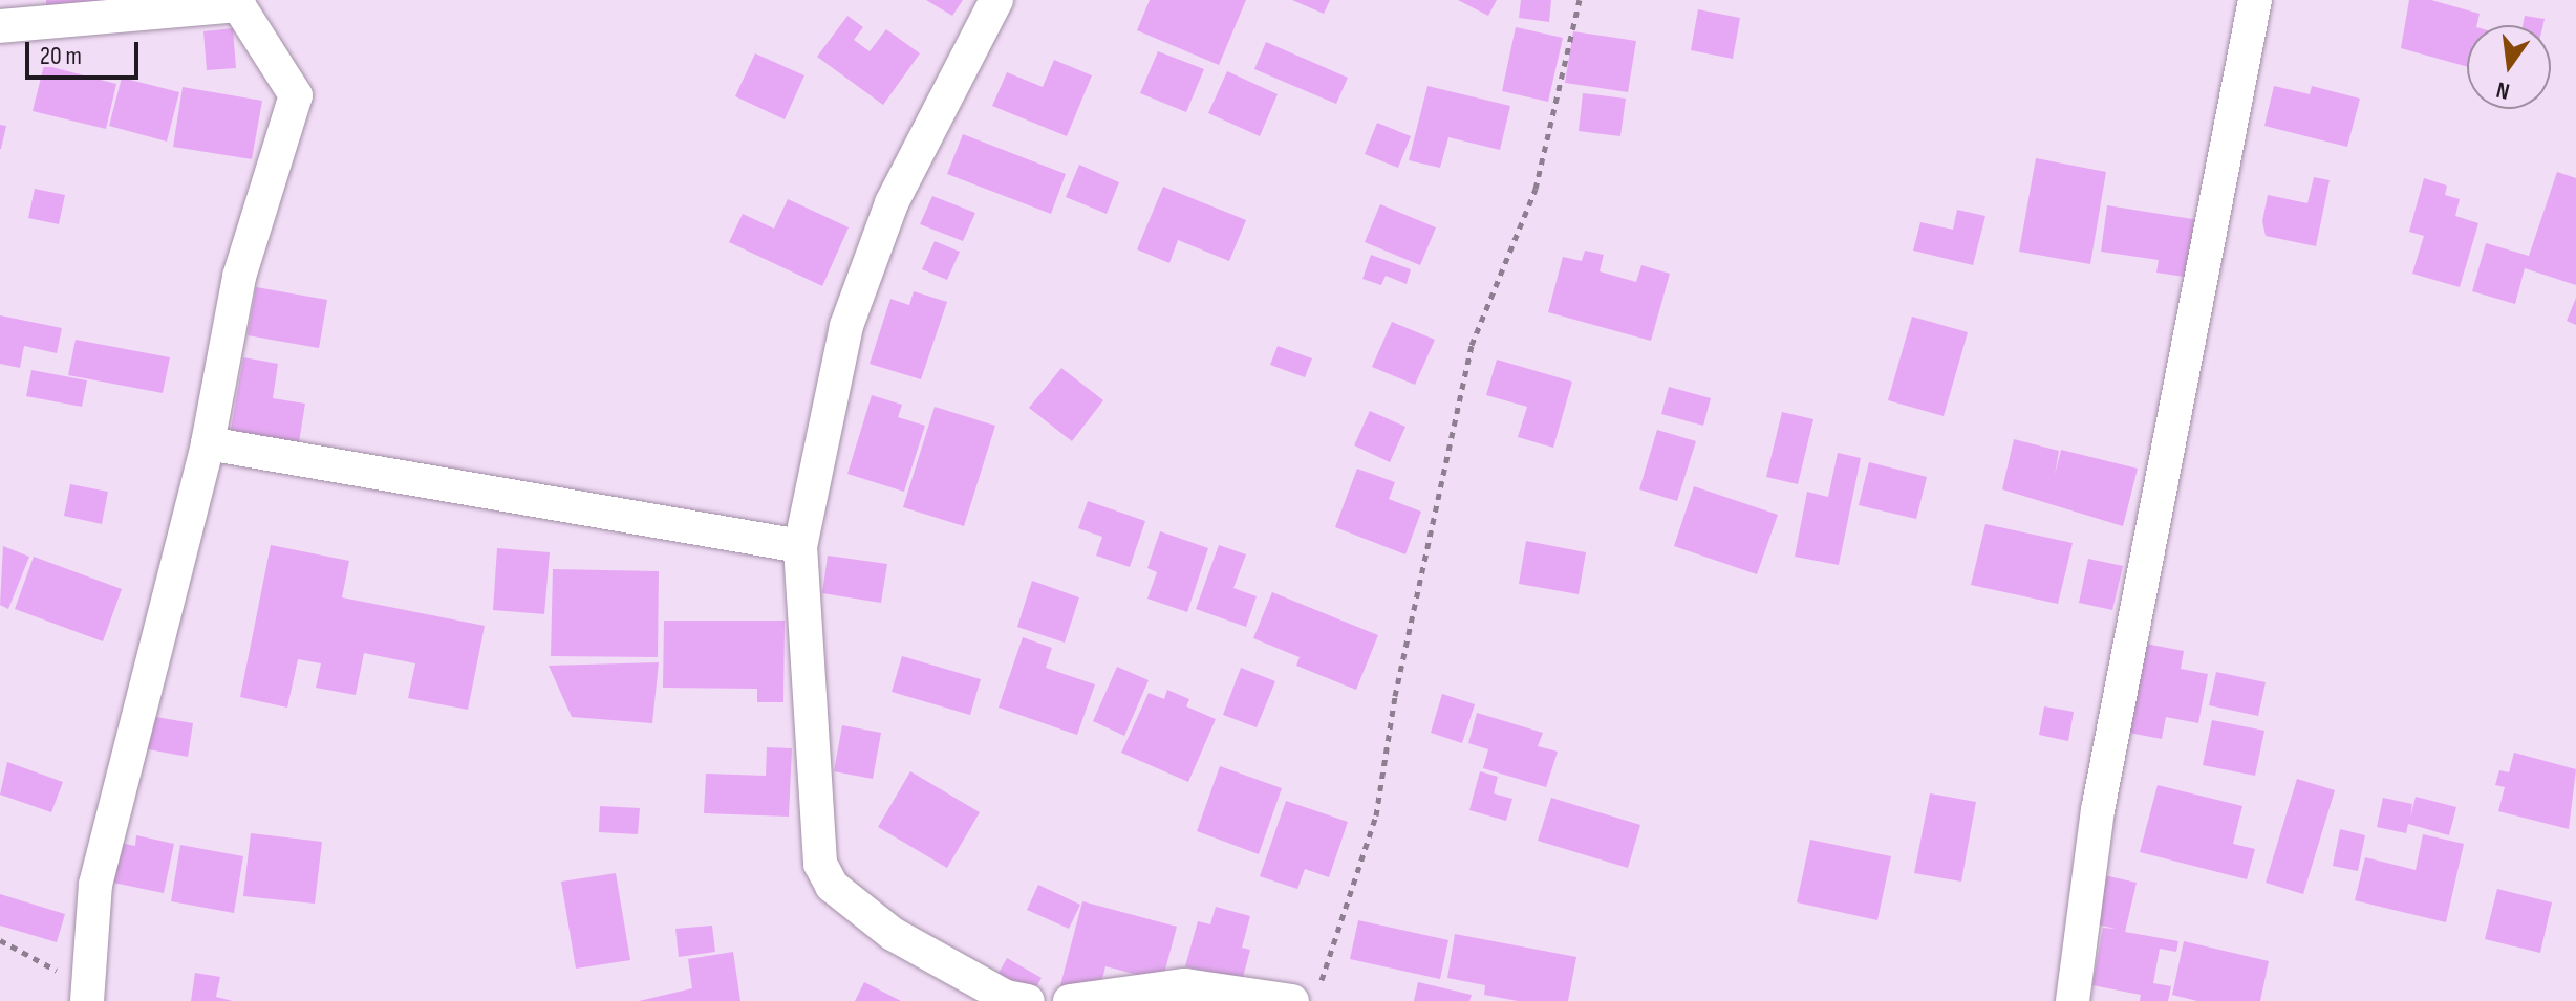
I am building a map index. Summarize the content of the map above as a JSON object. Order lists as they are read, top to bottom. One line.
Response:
{"scale_bar":"20 m","north":"bottom"}
